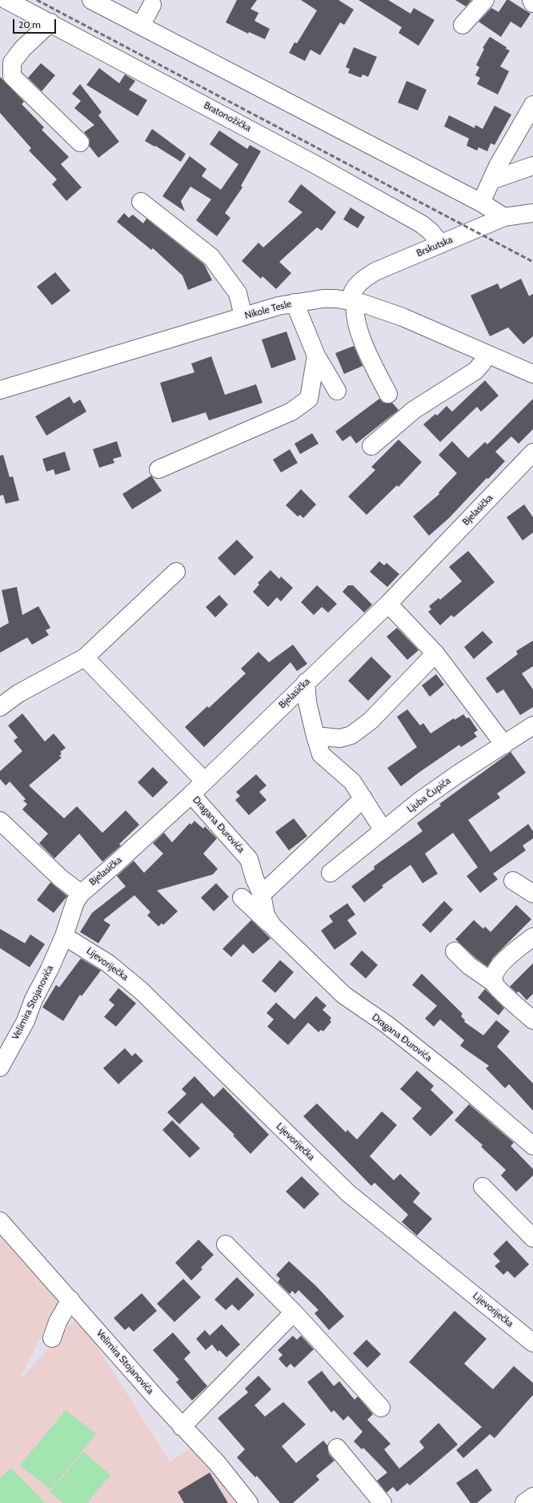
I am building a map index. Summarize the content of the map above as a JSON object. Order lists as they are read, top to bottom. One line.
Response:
{"streets":{"street":["Bratonožićka","Brskutska","Nikole Tesle","Bjelasička","Ljuba Čupića","Dragana Đurovića","Lijevoriječka","Velimira Stojanovića"]},"crossings":[["Bratonožićka","Brskutska"],["Brskutska","Nikole Tesle"],["Bjelasička","Dragana Đurovića"],["Bjelasička","Lijevoriječka"],["Bjelasička","Velimira Stojanovića"],["Lijevoriječka","Velimira Stojanovića"]],"scale_bar":"20 m"}
